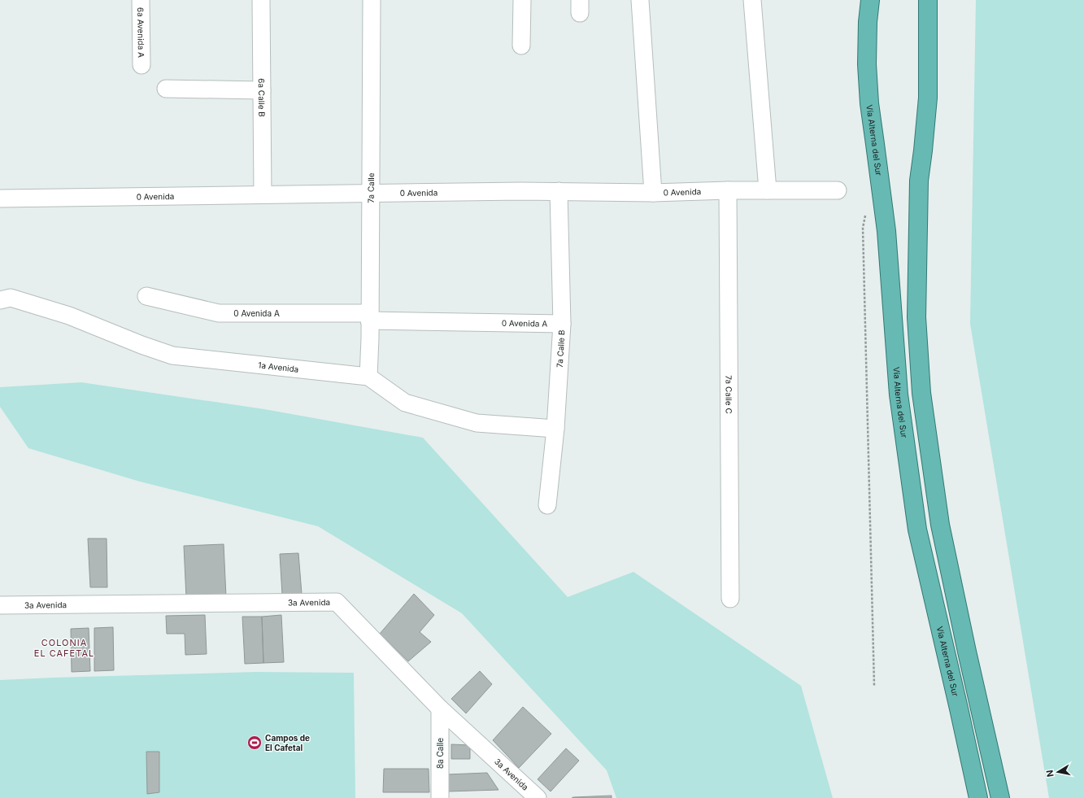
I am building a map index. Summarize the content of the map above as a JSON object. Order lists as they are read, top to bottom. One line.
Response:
{"streets":{"highway":["Vía Alterna del Sur"],"street":["6a Avenida A","6a Calle B","7a Calle","0 Avenida","0 Avenida A","7a Calle B","1a Avenida","7a Calle C","3a Avenida","8a Calle"]},"crossings":[["6a Calle B","0 Avenida"],["7a Calle","0 Avenida"],["7a Calle","0 Avenida A"],["7a Calle","1a Avenida"],["0 Avenida","7a Calle B"],["0 Avenida","7a Calle C"],["0 Avenida A","7a Calle B"],["7a Calle B","1a Avenida"],["3a Avenida","8a Calle"]],"districts":["COLONIA EL CAFETAL"],"places":{"sports":["Campos de El Cafetal"]},"north":"left"}
